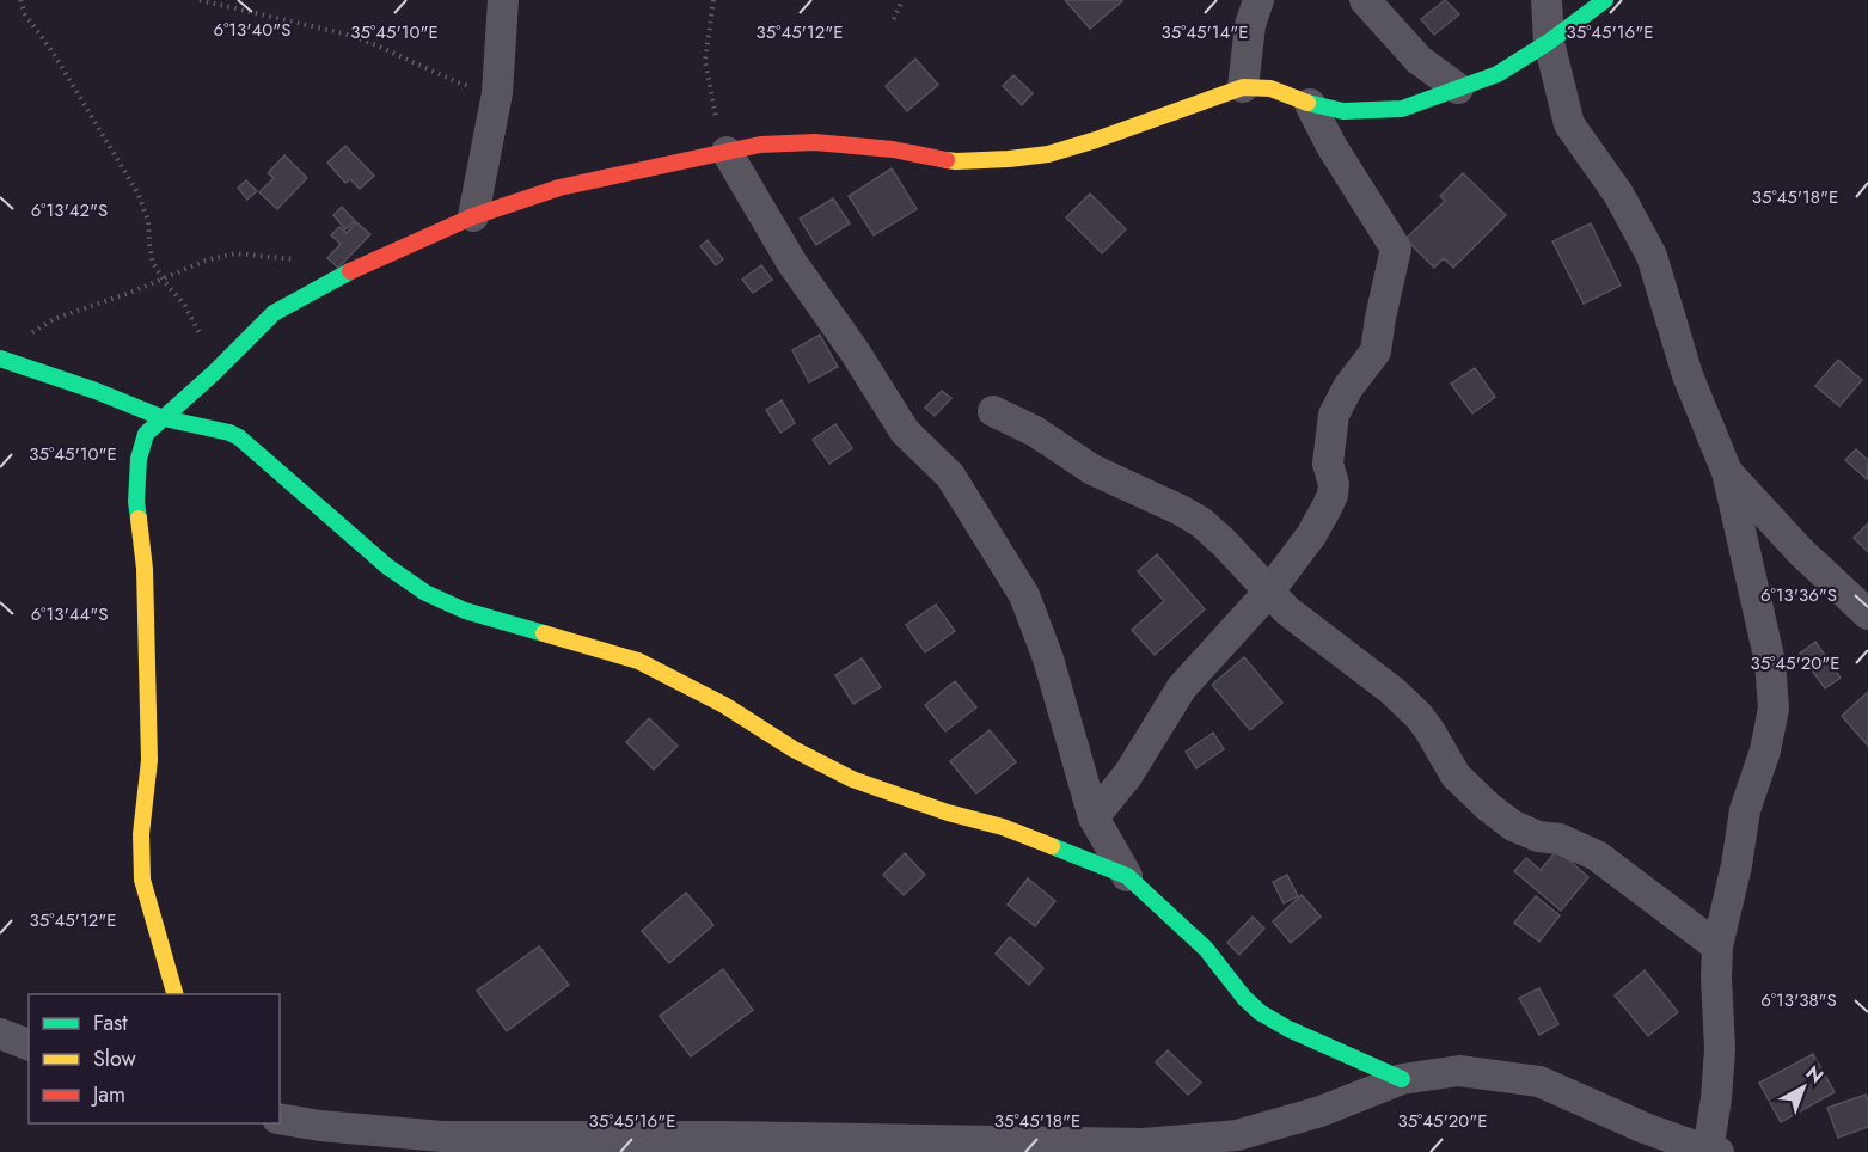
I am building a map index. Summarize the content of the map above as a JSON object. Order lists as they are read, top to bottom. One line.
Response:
{"legend":["Fast","Slow","Jam"],"north":"top right","coordinates":["6°13'40\"S","35°45'10\"E","35°45'14\"E","35°45'12\"E","35°45'16\"E","35°45'18\"E","6°13'42\"S","6°13'36\"S","6°13'44\"S","35°45'20\"E","6°13'38\"S"]}
